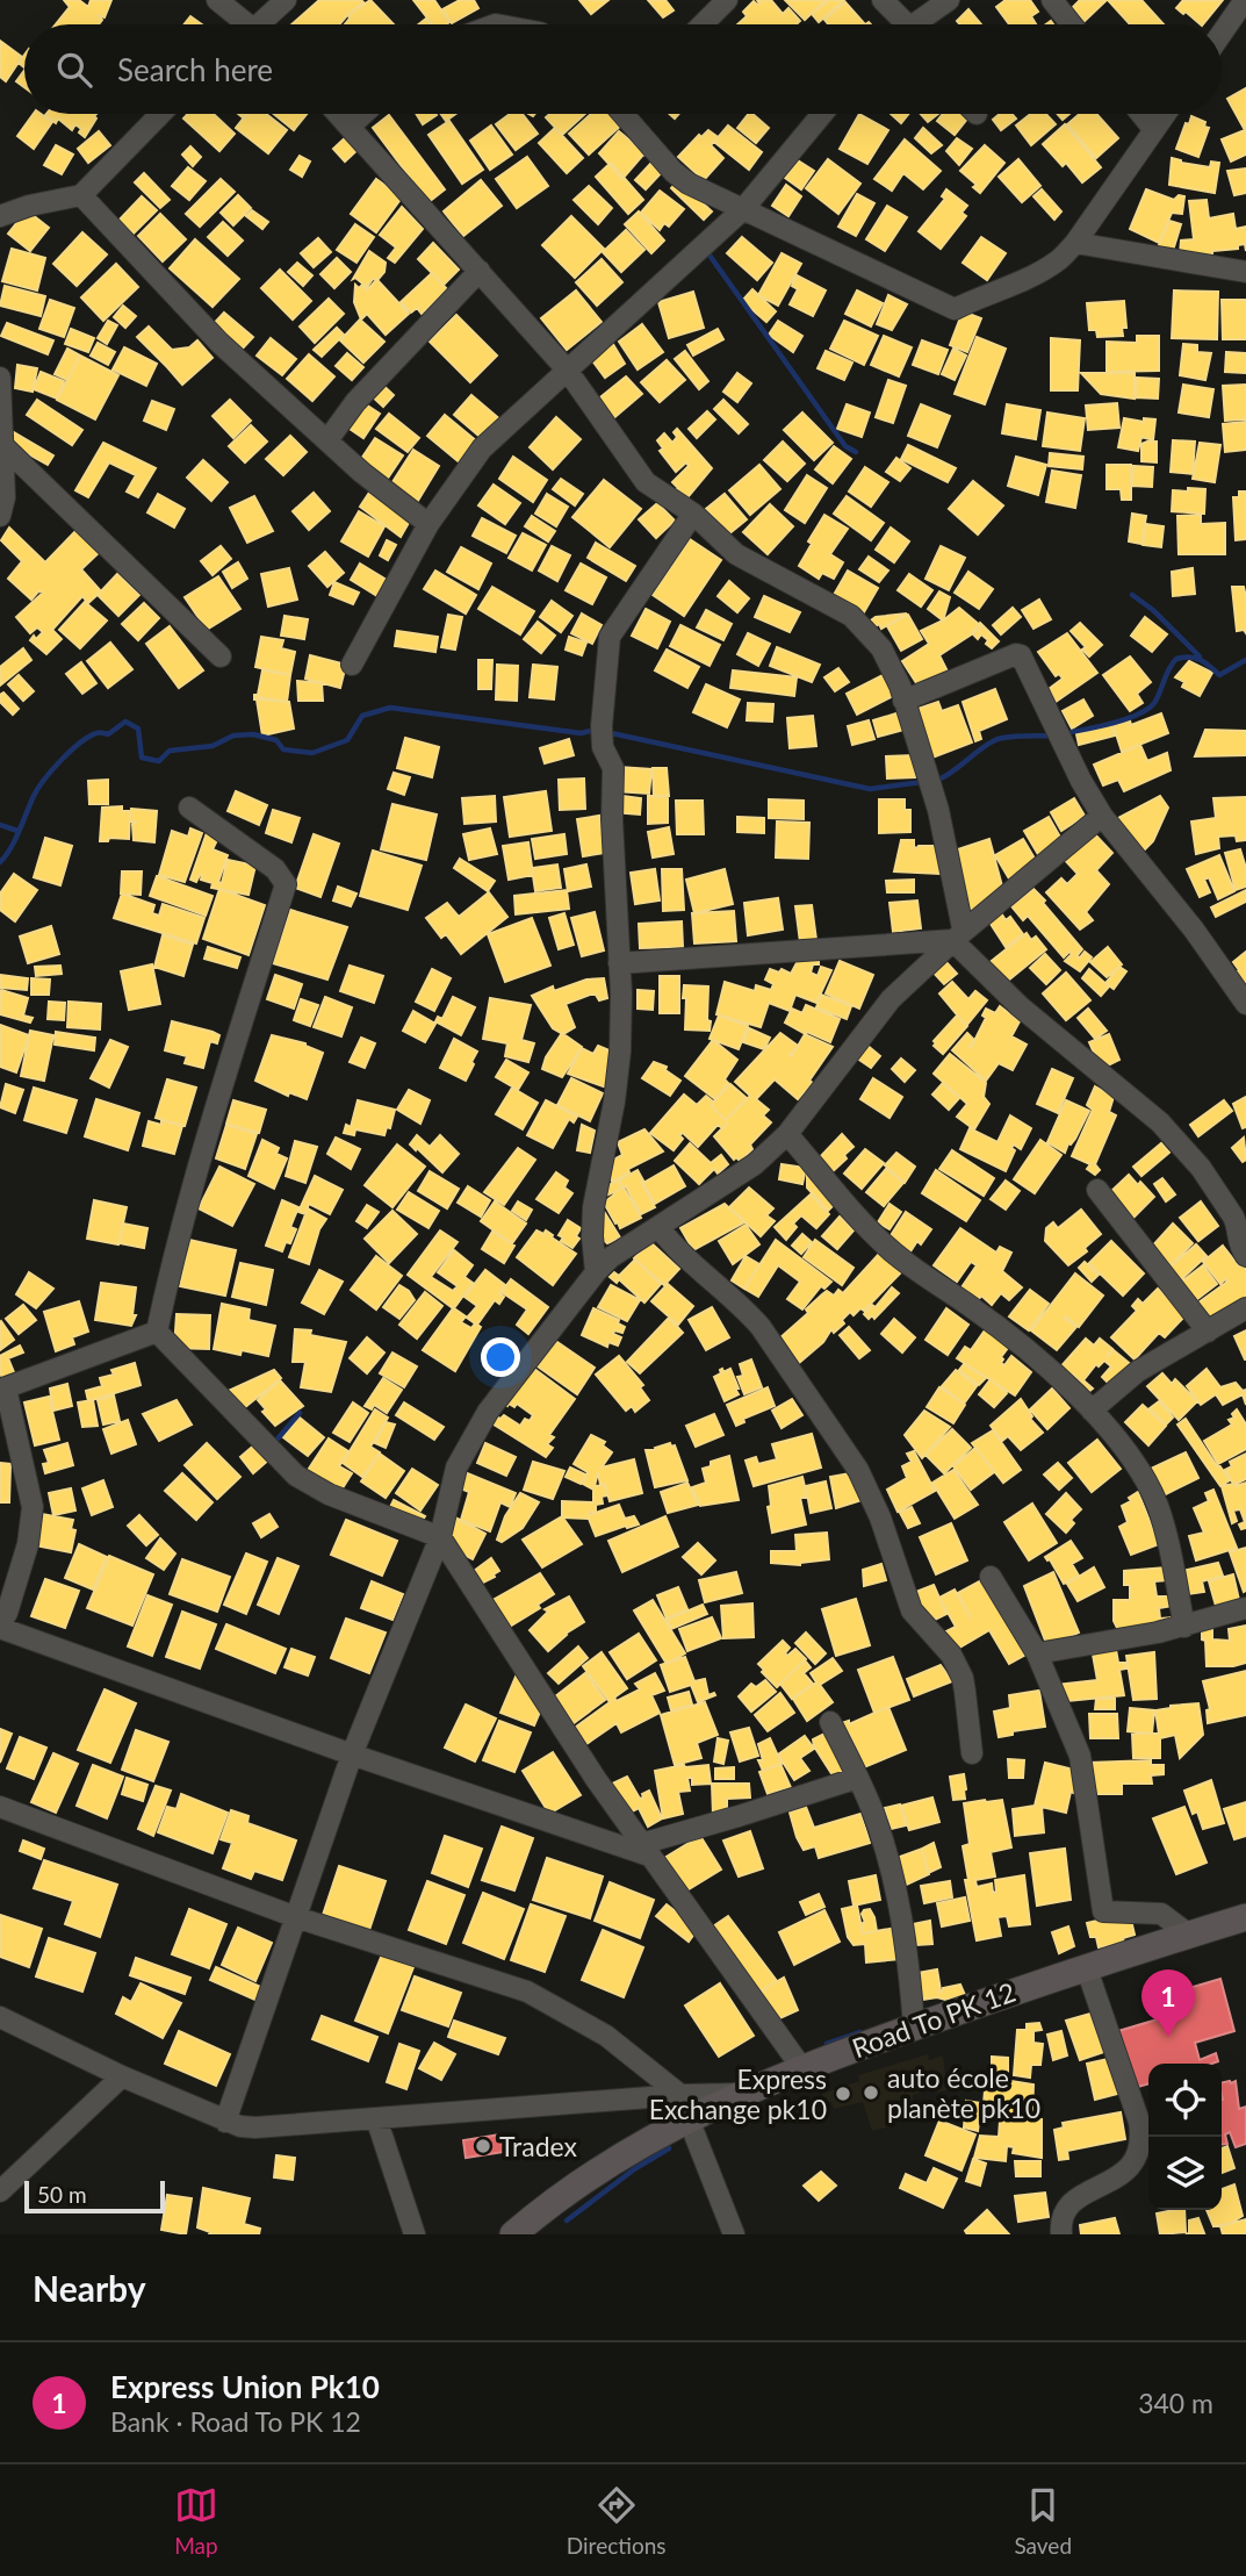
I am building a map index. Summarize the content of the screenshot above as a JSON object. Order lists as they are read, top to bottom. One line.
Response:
{"streets":{"main road":["Road To PK 12"]},"places":["auto école planète pk10","Express Exchange pk10","Tradex"],"scale_bar":"50 m","page":{"search":"Search here","pins":"1","scale":"50 m","heading":"Nearby","list":[{"mark":"1","name":"Express Union Pk10","note":"Bank · Road To PK 12","value":"340 m"}],"nav":["Map","Directions","Saved"]}}
